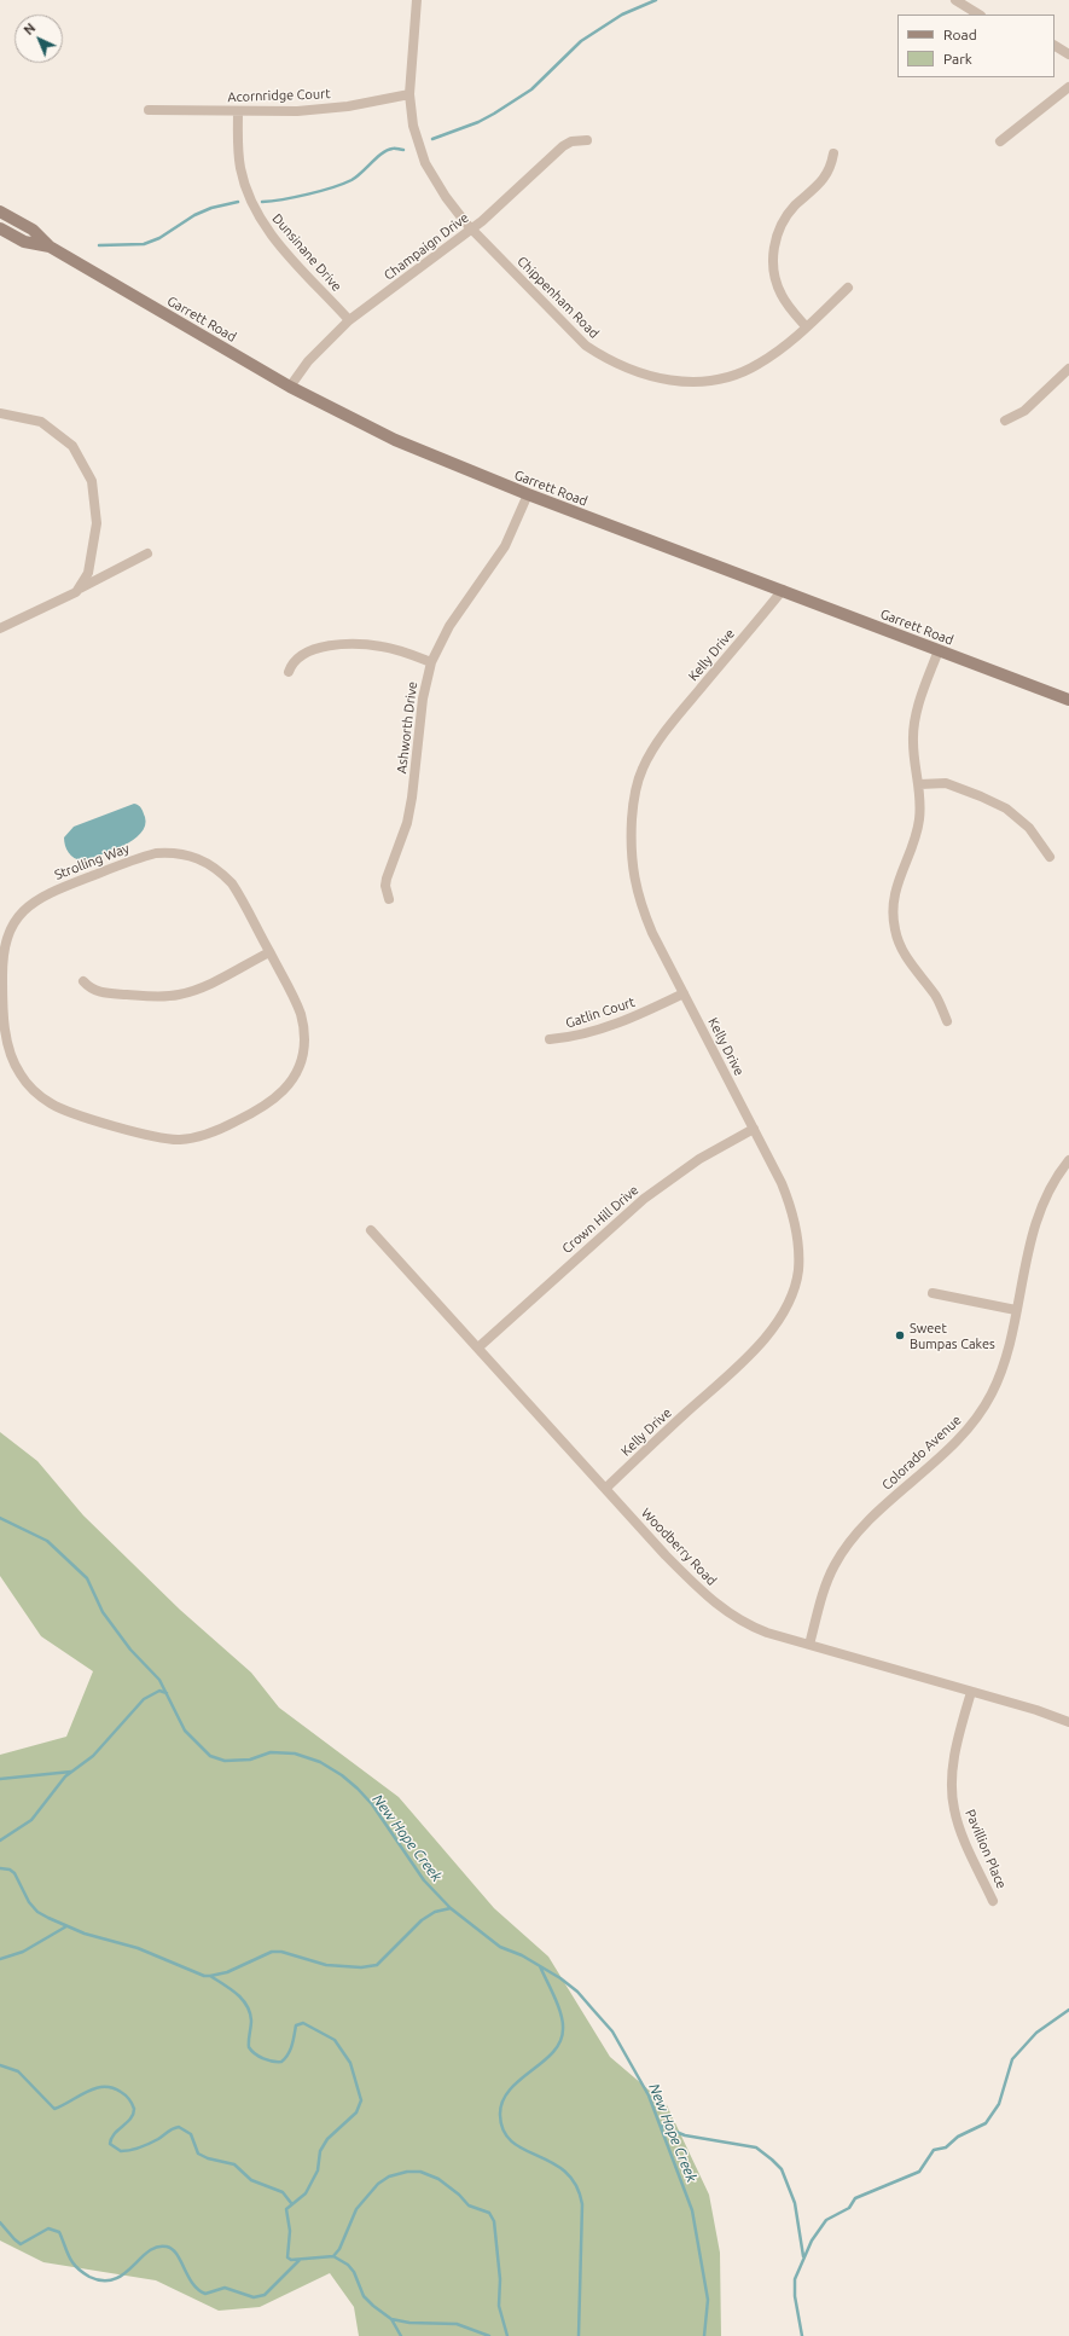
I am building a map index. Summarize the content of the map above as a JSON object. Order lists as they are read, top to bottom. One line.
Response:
{"streets":{"street":["Acornridge Court","Champaign Drive","Dunsinane Drive","Chippenham Road","Garrett Road","Kelly Drive","Ashworth Drive","Strolling Way","Gatlin Court","Crown Hill Drive","Colorado Avenue","Woodberry Road","Pavillion Place"]},"crossings":[["Acornridge Court","Dunsinane Drive"],["Acornridge Court","Chippenham Road"],["Champaign Drive","Dunsinane Drive"],["Champaign Drive","Chippenham Road"],["Champaign Drive","Garrett Road"],["Garrett Road","Kelly Drive"],["Garrett Road","Ashworth Drive"],["Kelly Drive","Gatlin Court"],["Kelly Drive","Crown Hill Drive"],["Kelly Drive","Woodberry Road"],["Crown Hill Drive","Woodberry Road"],["Colorado Avenue","Woodberry Road"],["Woodberry Road","Pavillion Place"]],"water":["New Hope Creek"],"places":["Sweet Bumpas Cakes"],"legend":["Road","Park"],"north":"top left"}
